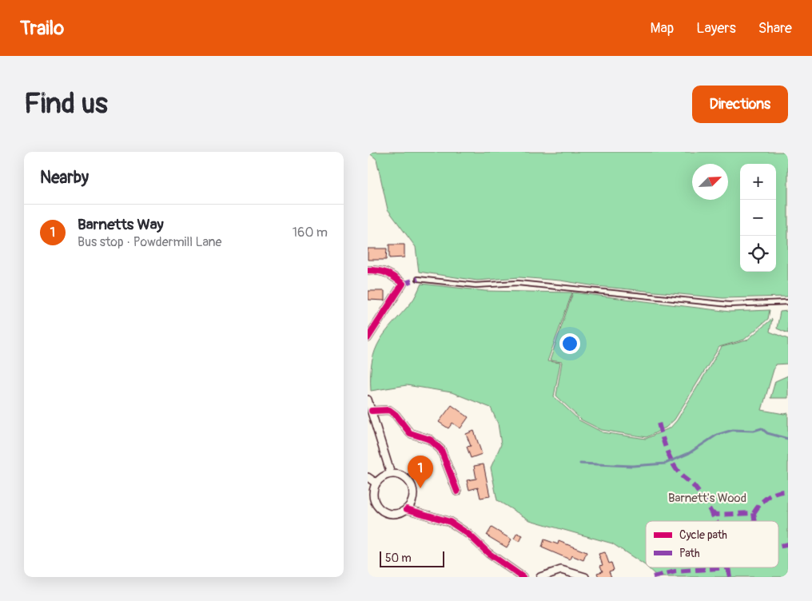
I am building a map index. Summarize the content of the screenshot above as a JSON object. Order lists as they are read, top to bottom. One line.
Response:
{"parks":["Barnett's Wood"],"legend":["Cycle path","Path"],"scale_bar":"50 m","north":"top right","page":{"header":"Trailo","nav":["Map","Layers","Share"],"buttons":"Directions","title":"Find us","heading":"Nearby","map_buttons":["+","−"],"list":[{"mark":"1","name":"Barnetts Way","note":"Bus stop · Powdermill Lane","value":"160 m"}],"pins":"1","scale":"50 m"}}
